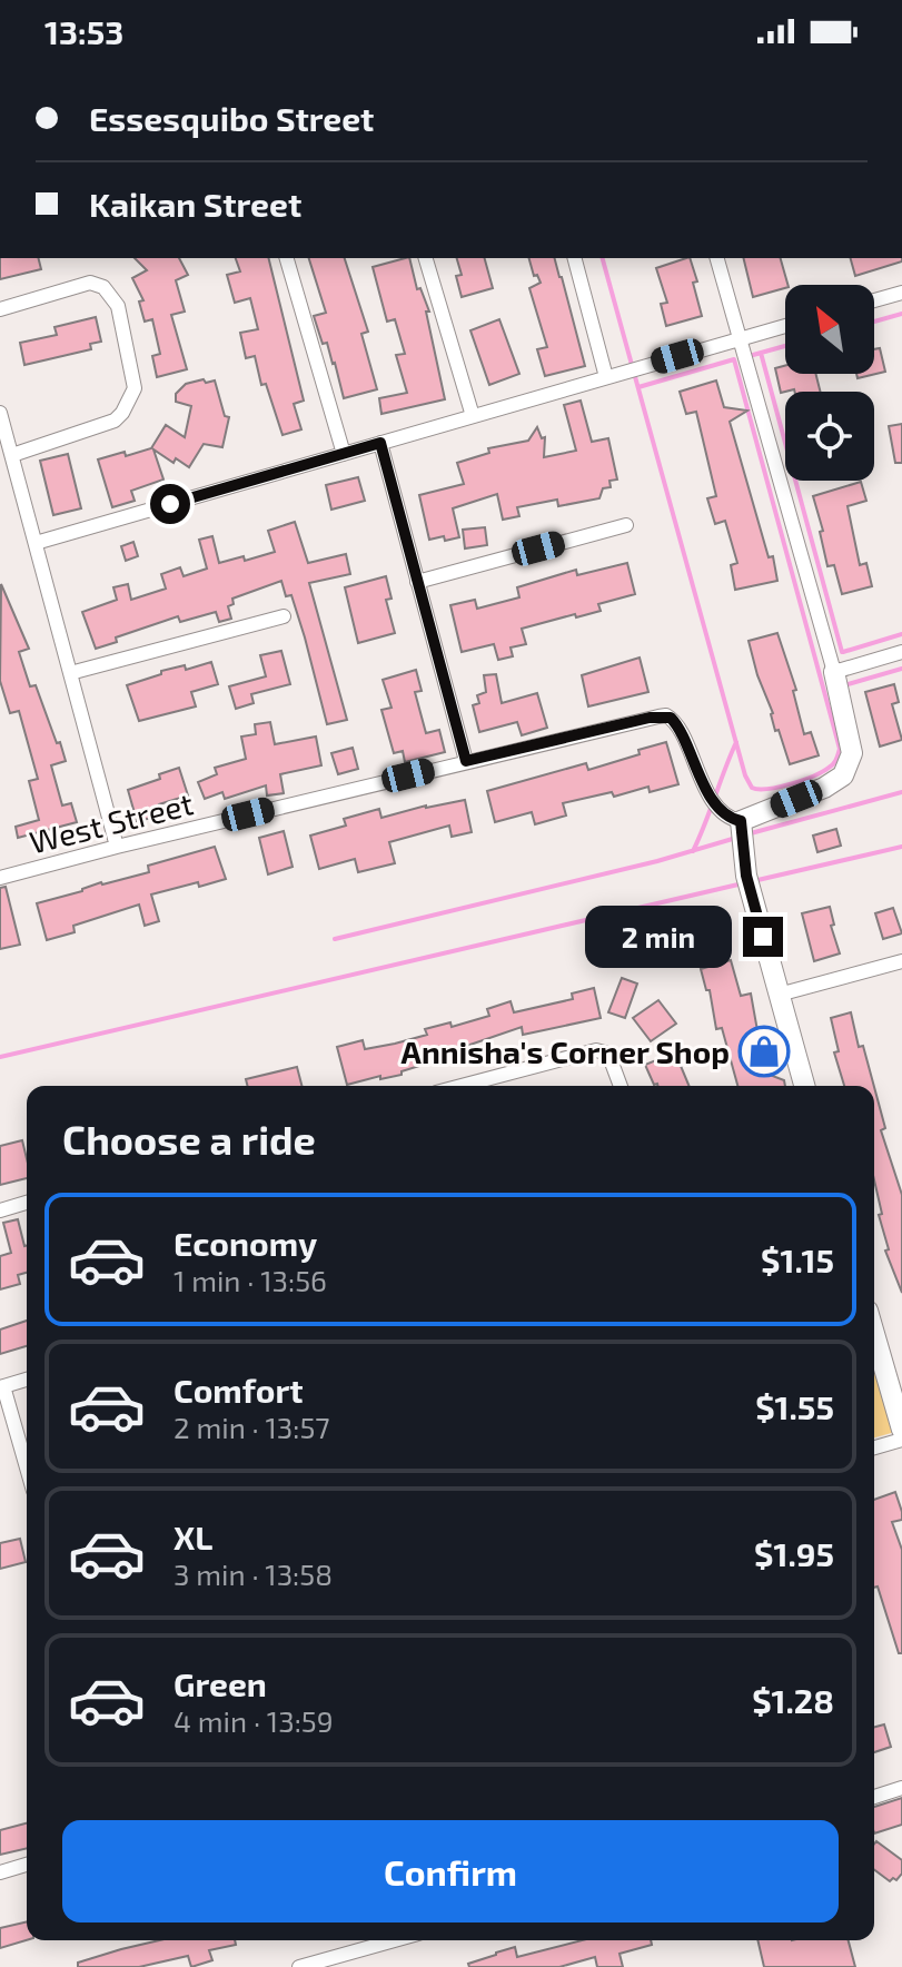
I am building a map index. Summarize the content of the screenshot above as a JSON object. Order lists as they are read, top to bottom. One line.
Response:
{"streets":{"street":["West Street"]},"places":{"shop":["Annisha's Corner Shop"]},"north":"top left","page":{"status":"13:53","banner":["Essesquibo Street","Kaikan Street"],"bubble":"2 min","heading":"Choose a ride","list":[{"name":"Economy","note":"1 min · 13:56","value":"$1.15"},{"name":"Comfort","note":"2 min · 13:57","value":"$1.55"},{"name":"XL","note":"3 min · 13:58","value":"$1.95"},{"name":"Green","note":"4 min · 13:59","value":"$1.28"}],"buttons":"Confirm"}}
